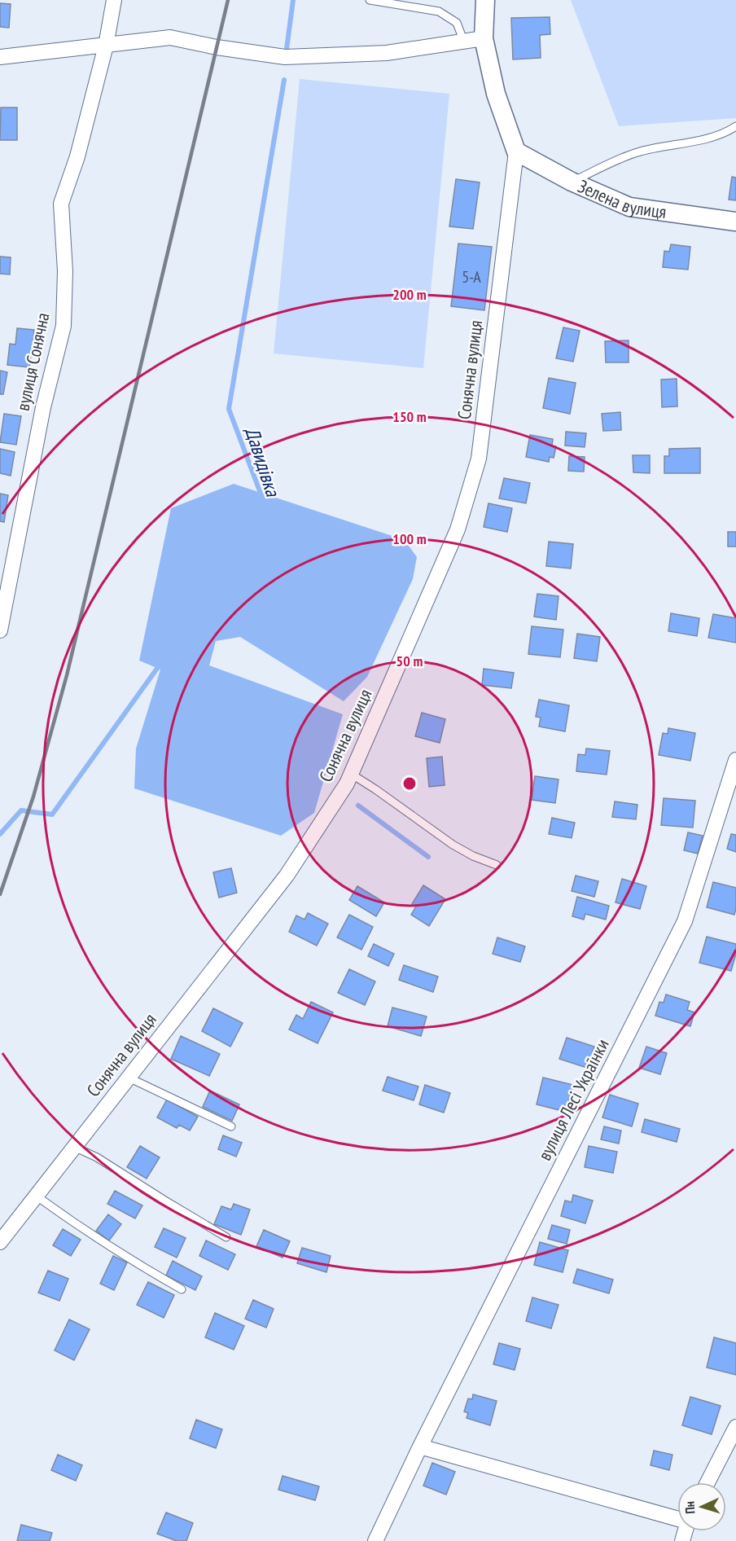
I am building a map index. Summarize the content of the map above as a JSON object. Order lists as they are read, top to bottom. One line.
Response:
{"streets":{"street":["Зелена вулиця","вулиця Сонячна","Сонячна вулиця","вулиця Лесі Українки"]},"crossings":[["Зелена вулиця","Сонячна вулиця"]],"water":["Давидівка"],"house_numbers":["5-А"],"north":"left","rings":["200 m","150 m","100 m","50 m"]}
